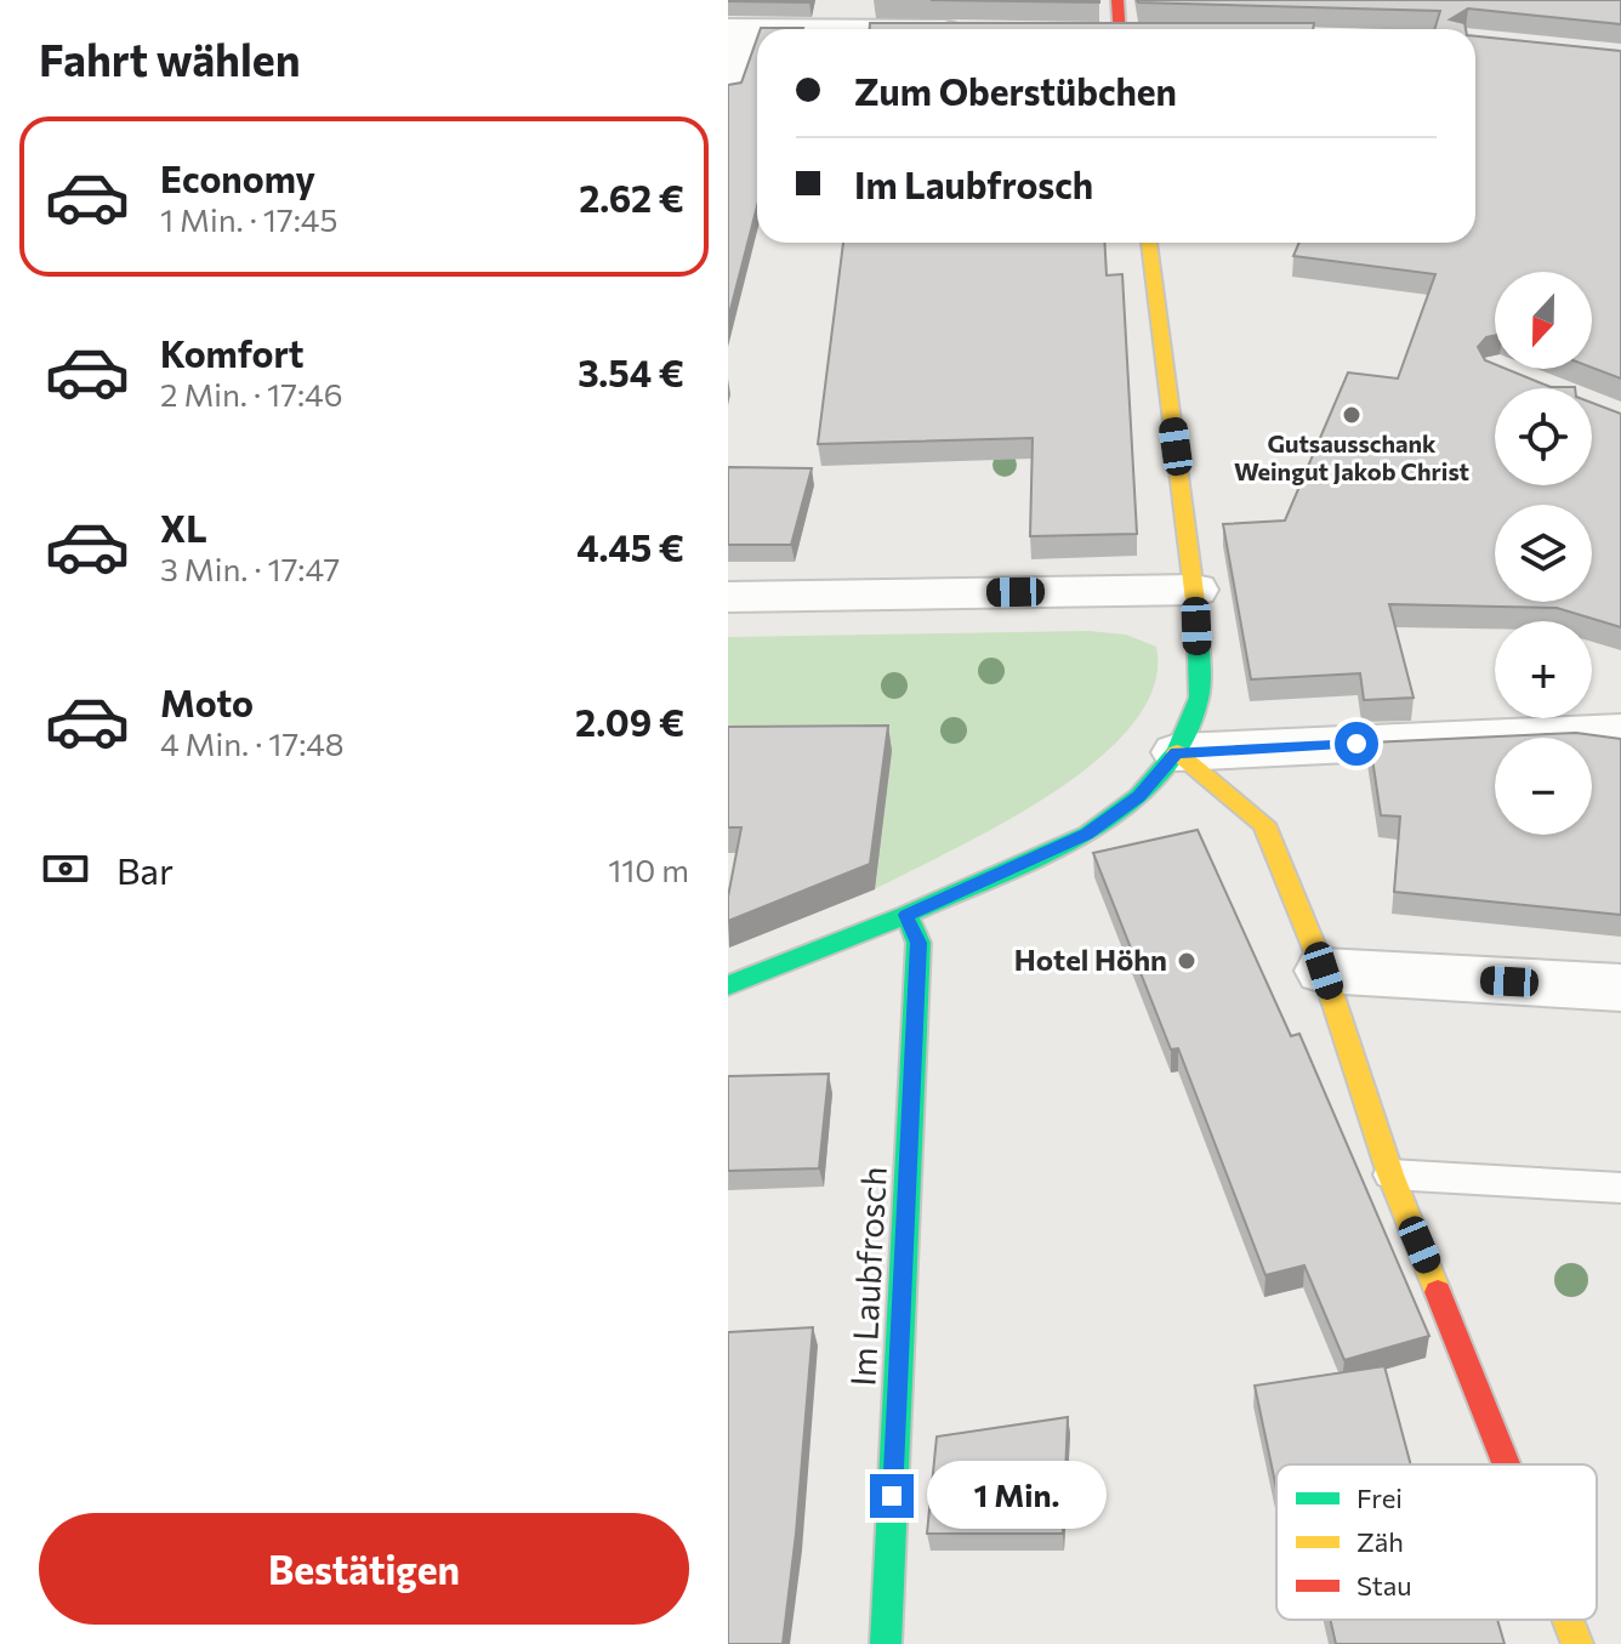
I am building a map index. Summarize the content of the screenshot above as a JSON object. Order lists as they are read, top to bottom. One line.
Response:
{"streets":{"street":["Im Laubfrosch"]},"places":["Gutsausschank Weingut Jakob Christ","Hotel Höhn"],"legend":["Frei","Zäh","Stau"],"north":"bottom","page":{"heading":"Fahrt wählen","banner":["Zum Oberstübchen","Im Laubfrosch"],"list":[{"name":"Economy","note":"1 Min. · 17:45","value":"2.62 €"},{"name":"Komfort","note":"2 Min. · 17:46","value":"3.54 €"},{"name":"XL","note":"3 Min. · 17:47","value":"4.45 €"},{"name":"Moto","note":"4 Min. · 17:48","value":"2.09 €"}],"map_buttons":["+","−"],"pay":["Bar","110 m"],"bubble":"1 Min.","buttons":"Bestätigen"}}
